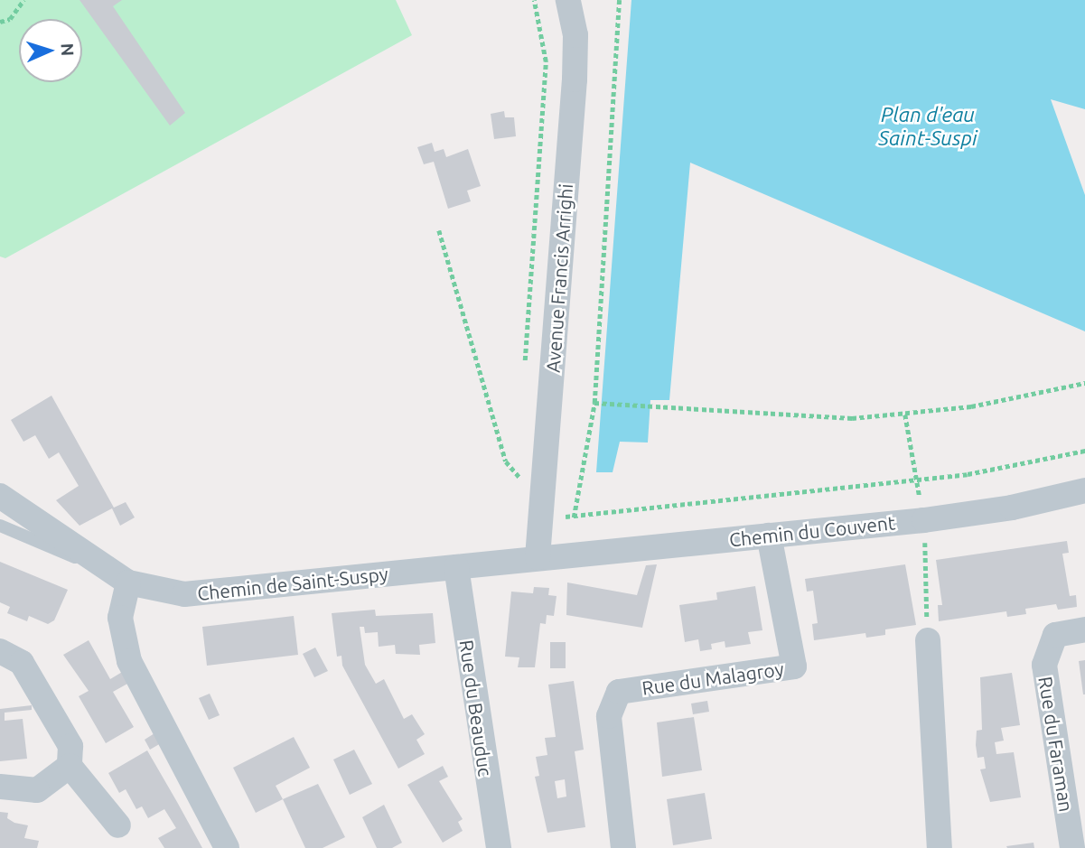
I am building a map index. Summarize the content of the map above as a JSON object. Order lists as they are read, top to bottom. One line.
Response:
{"streets":{"street":["Avenue Francis Arrighi","Chemin du Couvent","Chemin de Saint-Suspy","Rue du Malagroy","Rue du Beauduc","Rue du Faraman"]},"crossings":[["Avenue Francis Arrighi","Chemin du Couvent"],["Avenue Francis Arrighi","Chemin de Saint-Suspy"],["Chemin du Couvent","Chemin de Saint-Suspy"],["Chemin du Couvent","Rue du Malagroy"],["Chemin de Saint-Suspy","Rue du Beauduc"]],"water":["Plan d'eau Saint-Suspi"],"north":"right"}
